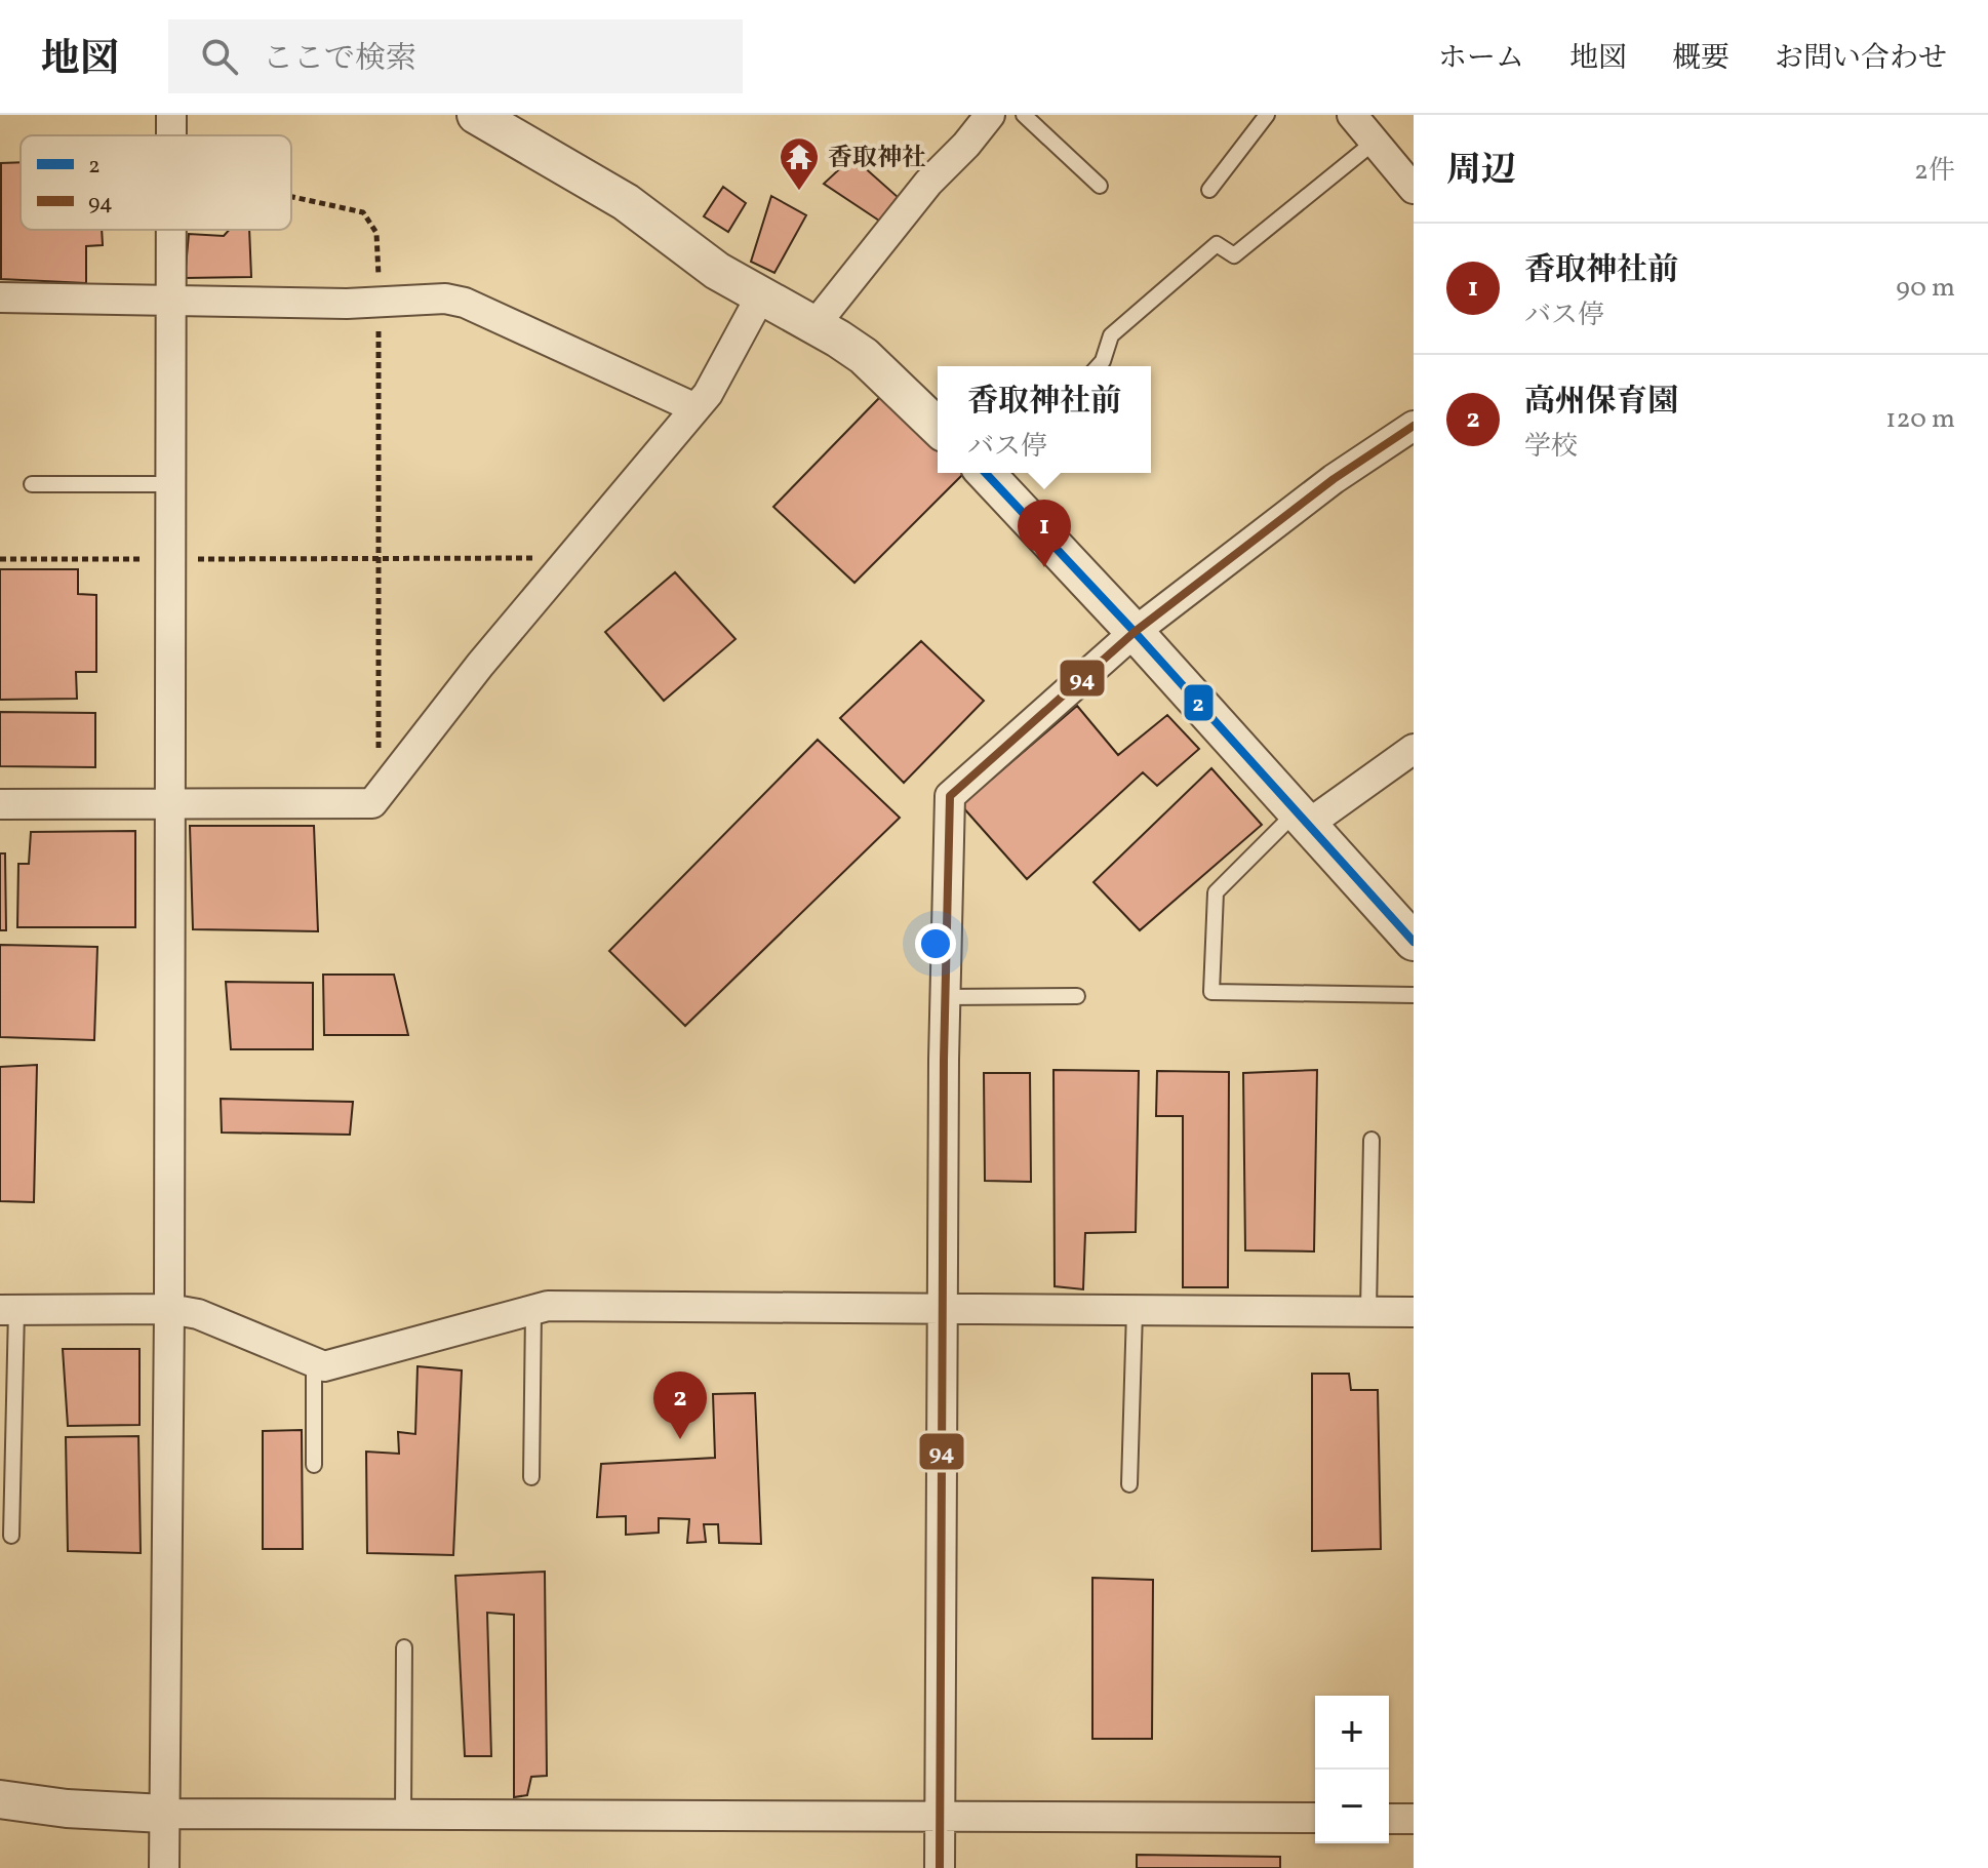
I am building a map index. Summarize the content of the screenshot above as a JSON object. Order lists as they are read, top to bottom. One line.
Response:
{"places":{"temple":["香取神社"]},"lines":["transit line 94","transit line 2"],"legend":["2","94"],"page":{"header":"地図","search":"ここで検索","nav":["ホーム","地図","概要","お問い合わせ"],"heading":["周辺","2件"],"list":[{"mark":"1","name":"香取神社前","note":"バス停","value":"90 m"},{"mark":"2","name":"高州保育園","note":"学校","value":"120 m"}],"popup":["香取神社前","バス停"],"pins":["1","2"],"map_buttons":["+","−"]}}
